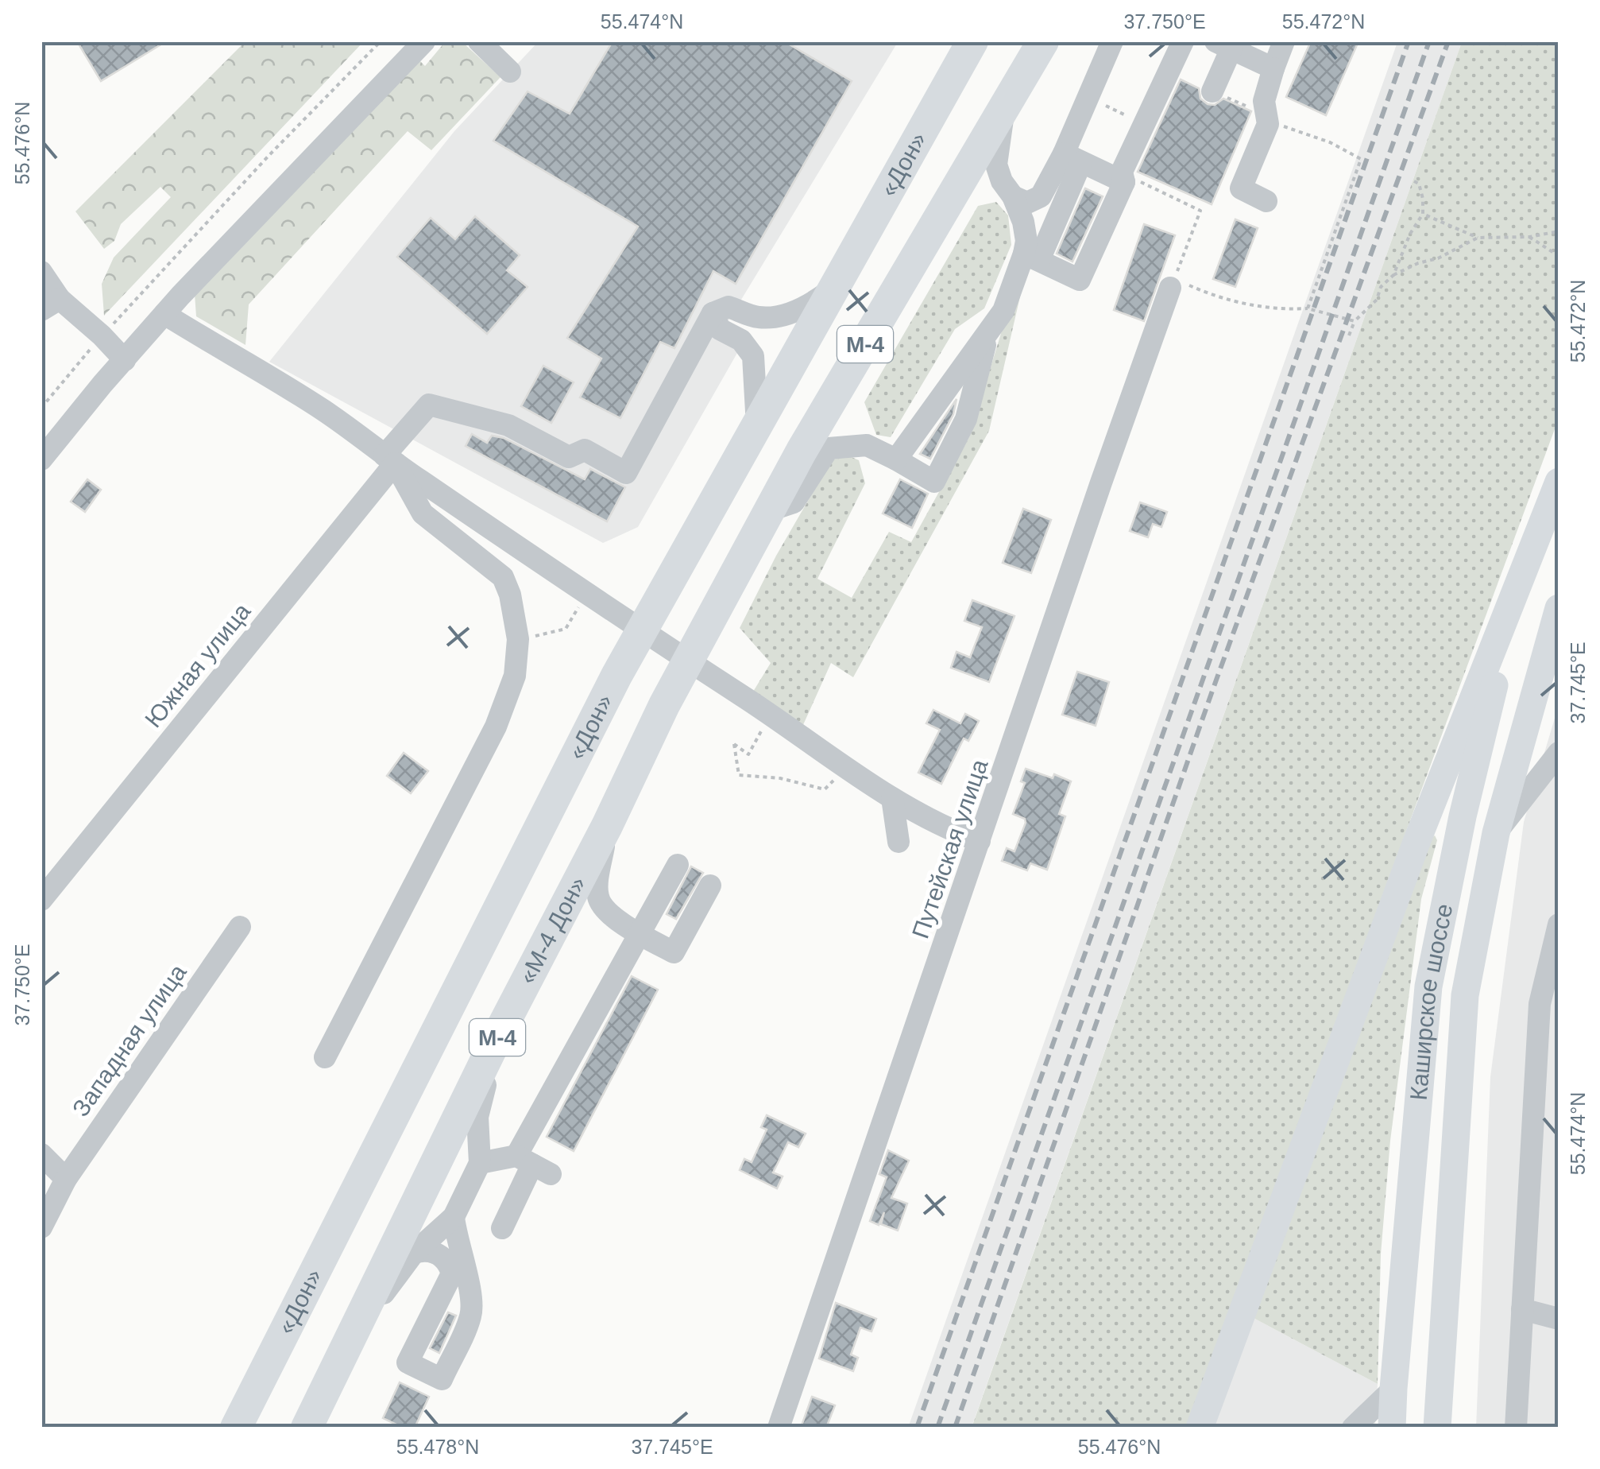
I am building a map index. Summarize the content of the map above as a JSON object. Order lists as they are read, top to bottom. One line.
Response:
{"streets":{"highway":["«Дон»","М-4","«М-4 Дон»"],"main road":["Каширское шоссе"],"street":["Южная улица","Путейская улица","Западная улица"]},"crossings":[["М-4","«М-4 Дон»"]],"coordinates":["55.474°N","37.750°E","55.472°N","55.476°N","37.745°E","55.478°N"]}
